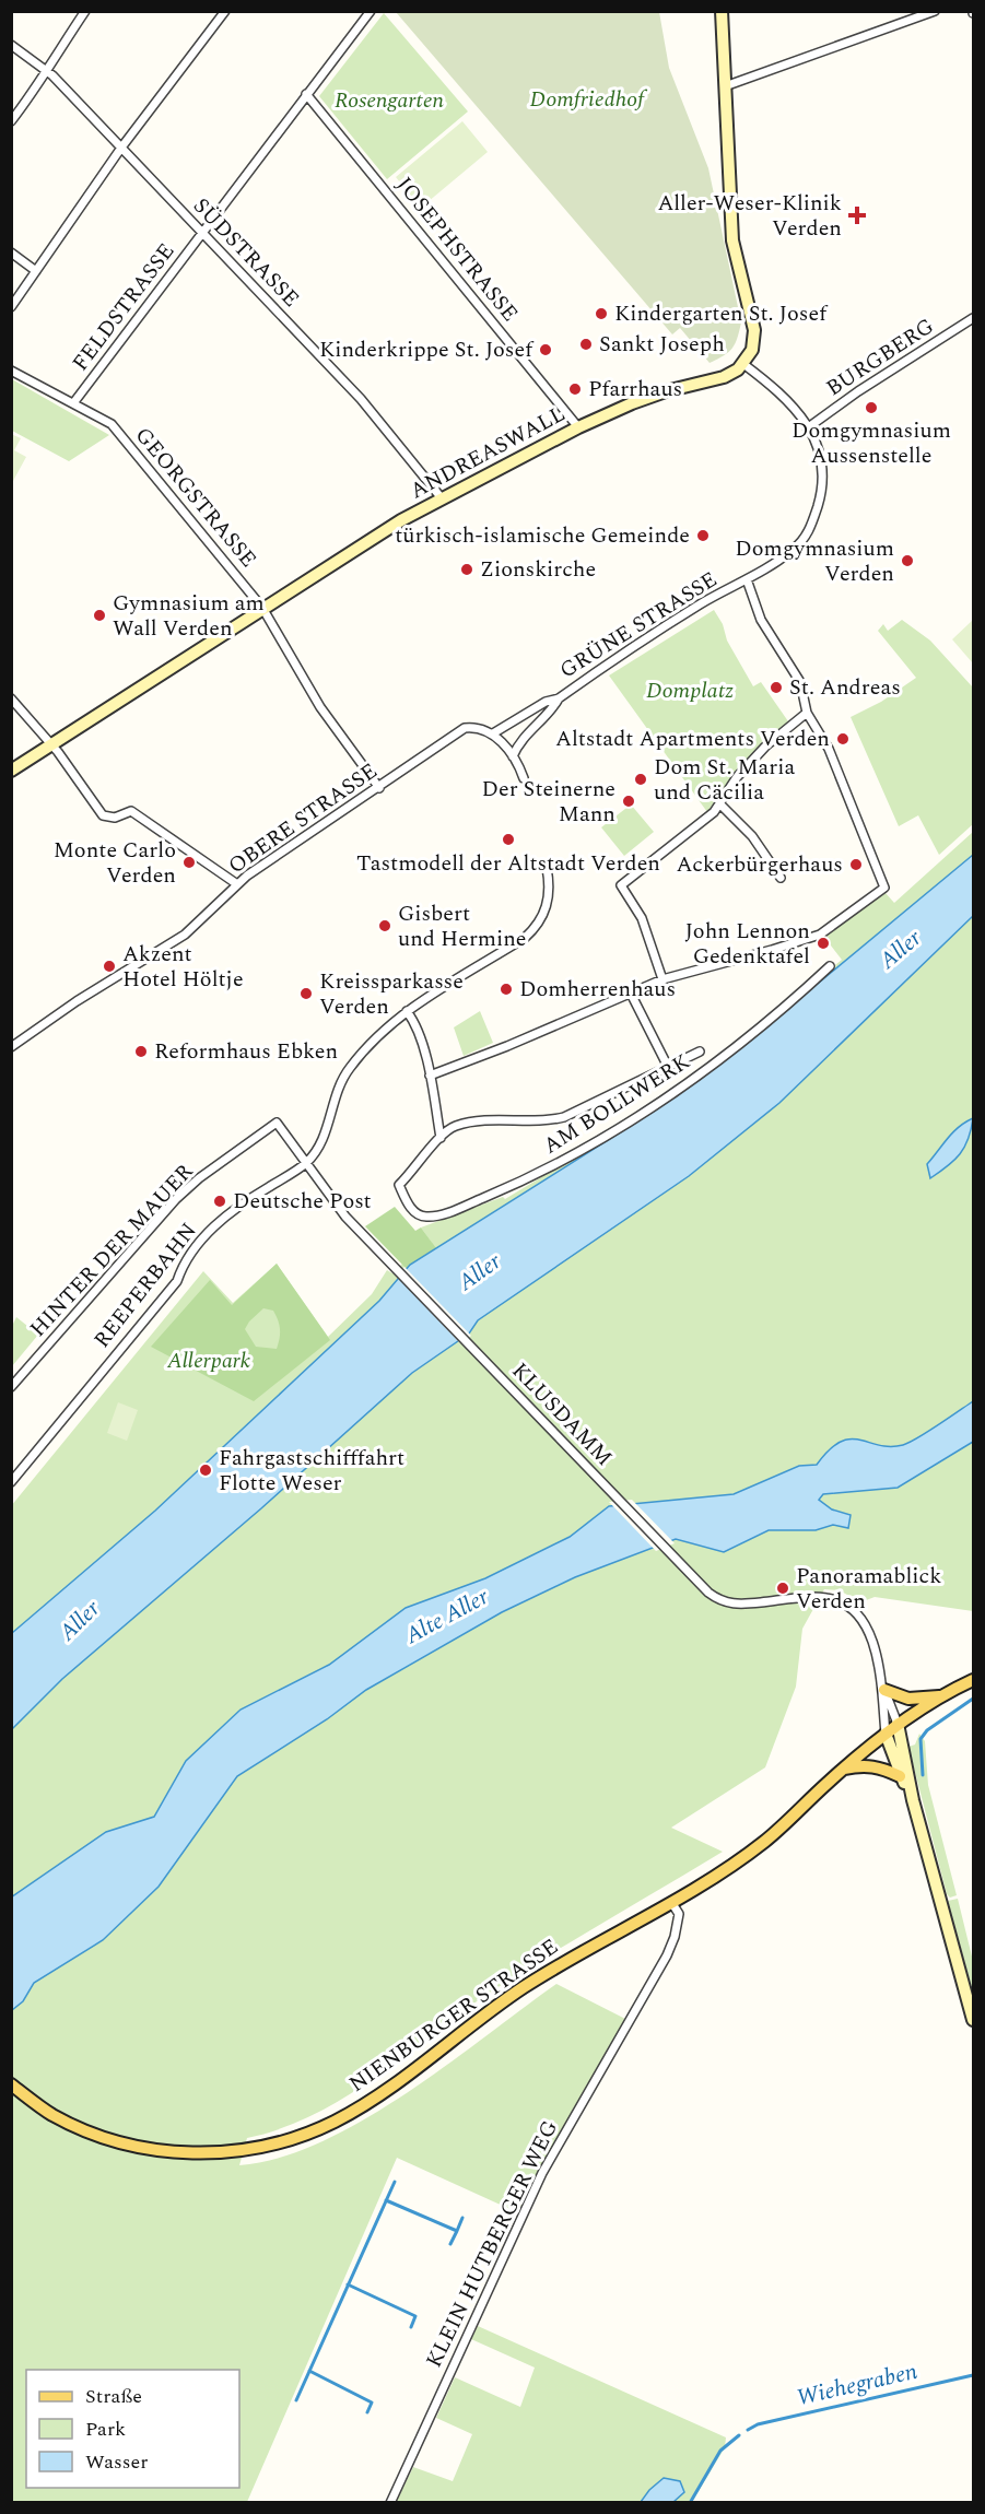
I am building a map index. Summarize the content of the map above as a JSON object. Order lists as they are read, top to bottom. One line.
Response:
{"streets":{"main road":["ANDREASWALL","NIENBURGER STRASSE"],"street":["JOSEPHSTRASSE","SÜDSTRASSE","FELDSTRASSE","BURGBERG","GEORGSTRASSE","GRÜNE STRASSE","OBERE STRASSE","AM BOLLWERK","HINTER DER MAUER","REEPERBAHN","KLUSDAMM","KLEIN HUTBERGER WEG"]},"crossings":[["JOSEPHSTRASSE","FELDSTRASSE"],["JOSEPHSTRASSE","ANDREASWALL"],["SÜDSTRASSE","FELDSTRASSE"],["SÜDSTRASSE","ANDREASWALL"],["FELDSTRASSE","GEORGSTRASSE"],["BURGBERG","GRÜNE STRASSE"],["ANDREASWALL","GEORGSTRASSE"],["ANDREASWALL","GRÜNE STRASSE"],["GEORGSTRASSE","OBERE STRASSE"],["HINTER DER MAUER","KLUSDAMM"],["REEPERBAHN","KLUSDAMM"],["NIENBURGER STRASSE","KLEIN HUTBERGER WEG"]],"water":["Aller","Alte Aller","Wiehegraben"],"parks":["Domfriedhof","Rosengarten","Domplatz","Allerpark"],"places":{"health":["Aller-Weser-Klinik Verden"],"other":["Kindergarten St. Josef","Sankt Joseph","Kinderkrippe St. Josef","Pfarrhaus","Domgymnasium Aussenstelle","türkisch-islamische Gemeinde","Domgymnasium Verden","Zionskirche","Gymnasium am Wall Verden","St. Andreas","Altstadt Apartments Verden","Dom St. Maria und Cäcilia","Der Steinerne Mann","Tastmodell der Altstadt Verden","Monte Carlo Verden","Ackerbürgerhaus","Gisbert und Hermine","John Lennon Gedenktafel","Akzent Hotel Höltje","Domherrenhaus","Kreissparkasse Verden","Reformhaus Ebken","Deutsche Post","Fahrgastschifffahrt Flotte Weser","Panoramablick Verden"]},"legend":["Straße","Park","Wasser"]}
